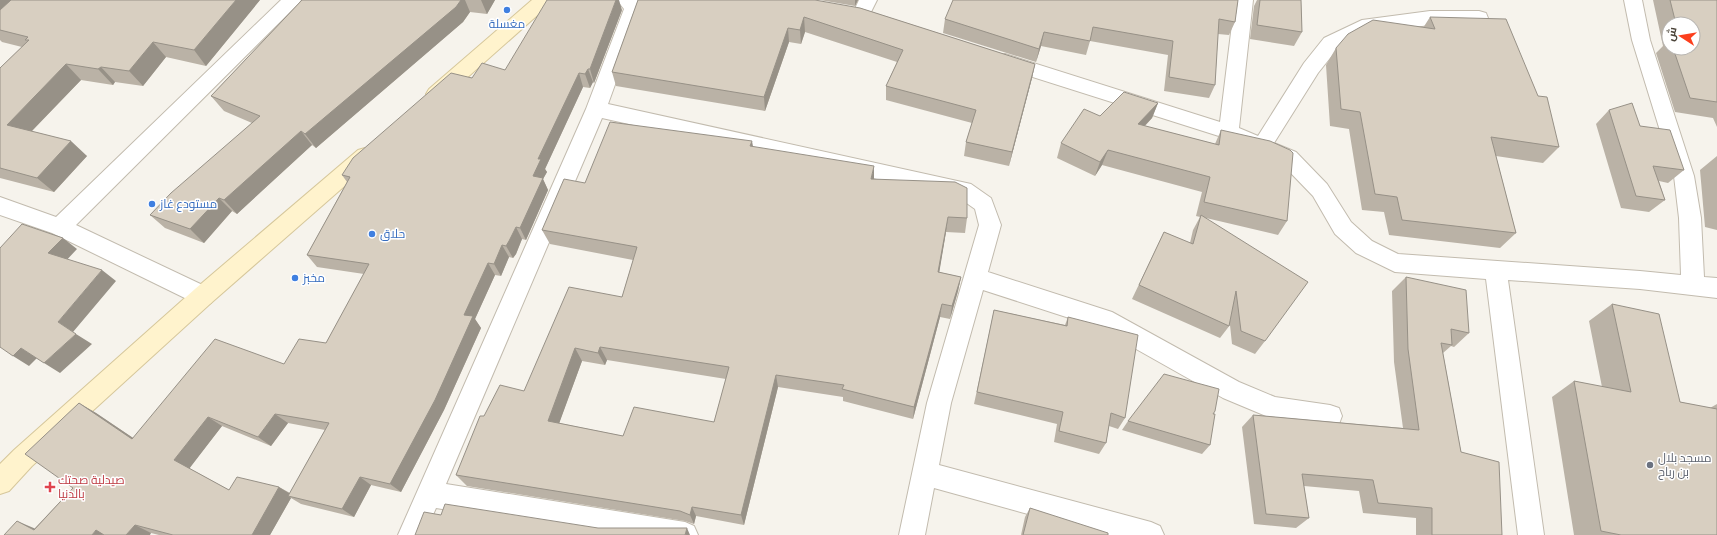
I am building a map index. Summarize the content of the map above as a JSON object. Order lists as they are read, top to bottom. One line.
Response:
{"places":{"other":["مغسلة","مستودع غاز","حلاق","مخبز","مسجد بلال بن رباح"],"health":["صيدلية صحتك بالدنيا"]},"north":"left"}
